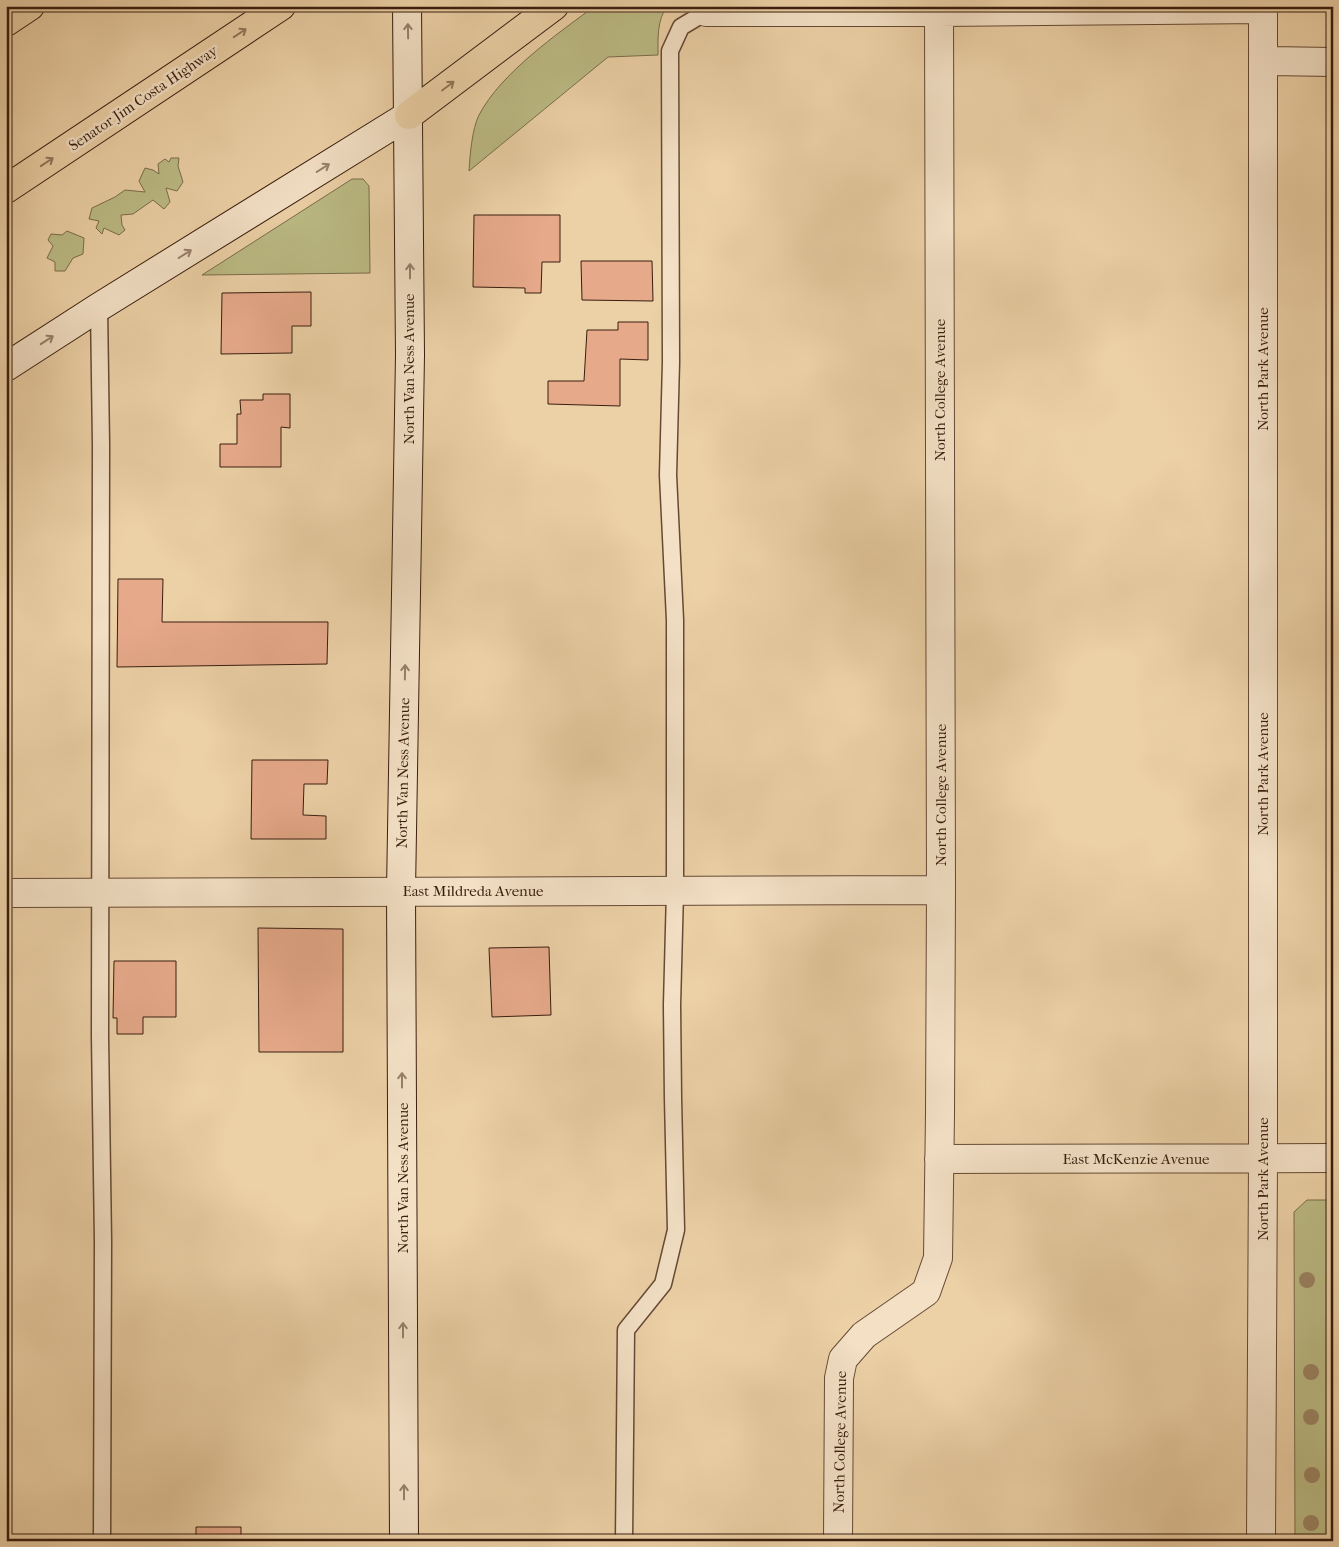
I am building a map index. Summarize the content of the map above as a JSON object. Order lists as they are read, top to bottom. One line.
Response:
{"streets":{"highway":["Senator Jim Costa Highway"],"street":["North Van Ness Avenue","North Park Avenue","North College Avenue","East Mildreda Avenue","East McKenzie Avenue"]},"crossings":[["North Van Ness Avenue","East Mildreda Avenue"],["North Park Avenue","East McKenzie Avenue"],["North College Avenue","East Mildreda Avenue"],["North College Avenue","East McKenzie Avenue"]],"one_way":["Senator Jim Costa Highway","North Van Ness Avenue"]}
